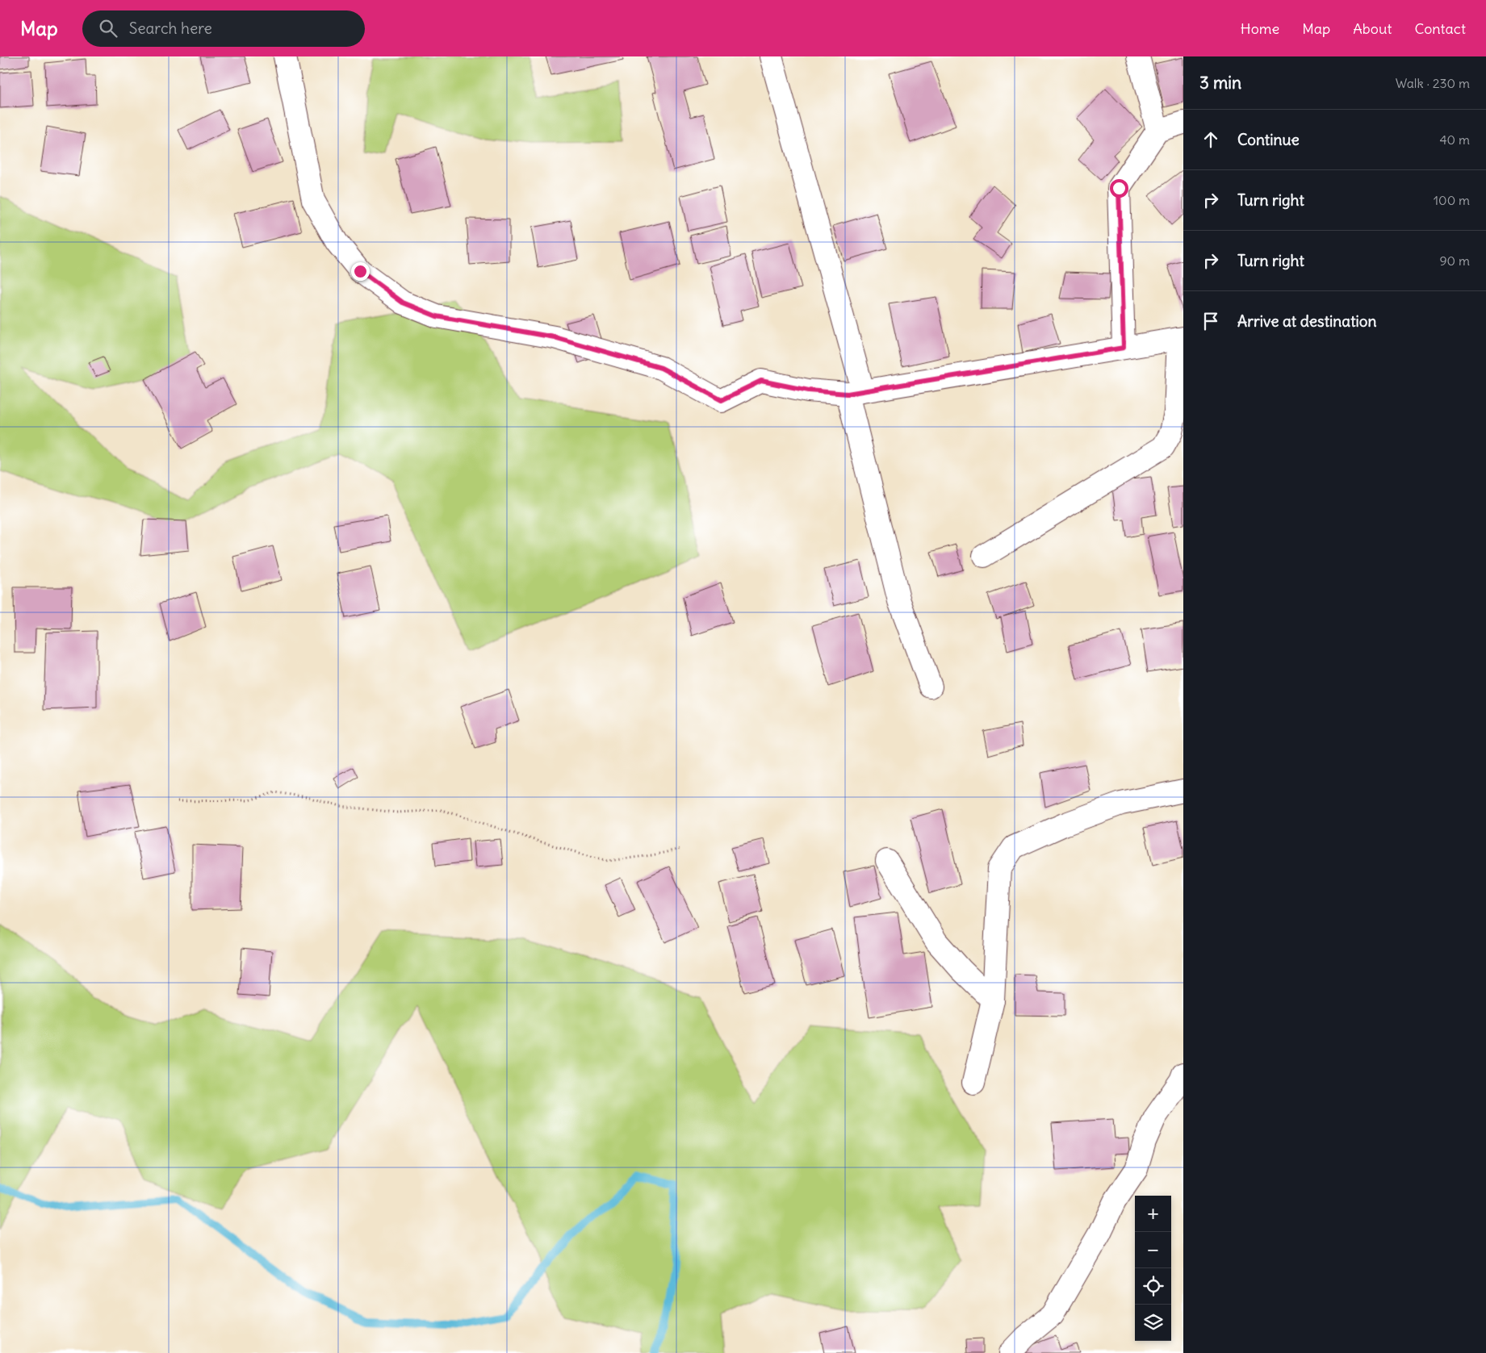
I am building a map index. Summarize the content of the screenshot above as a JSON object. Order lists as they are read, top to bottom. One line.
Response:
{"page":{"header":"Map","search":"Search here","nav":["Home","Map","About","Contact"],"heading":["3 min","Walk · 230 m"],"list":[["Continue","40 m"],["Turn right","100 m"],["Turn right","90 m"],"Arrive at destination"],"map_buttons":["+","−"]}}
